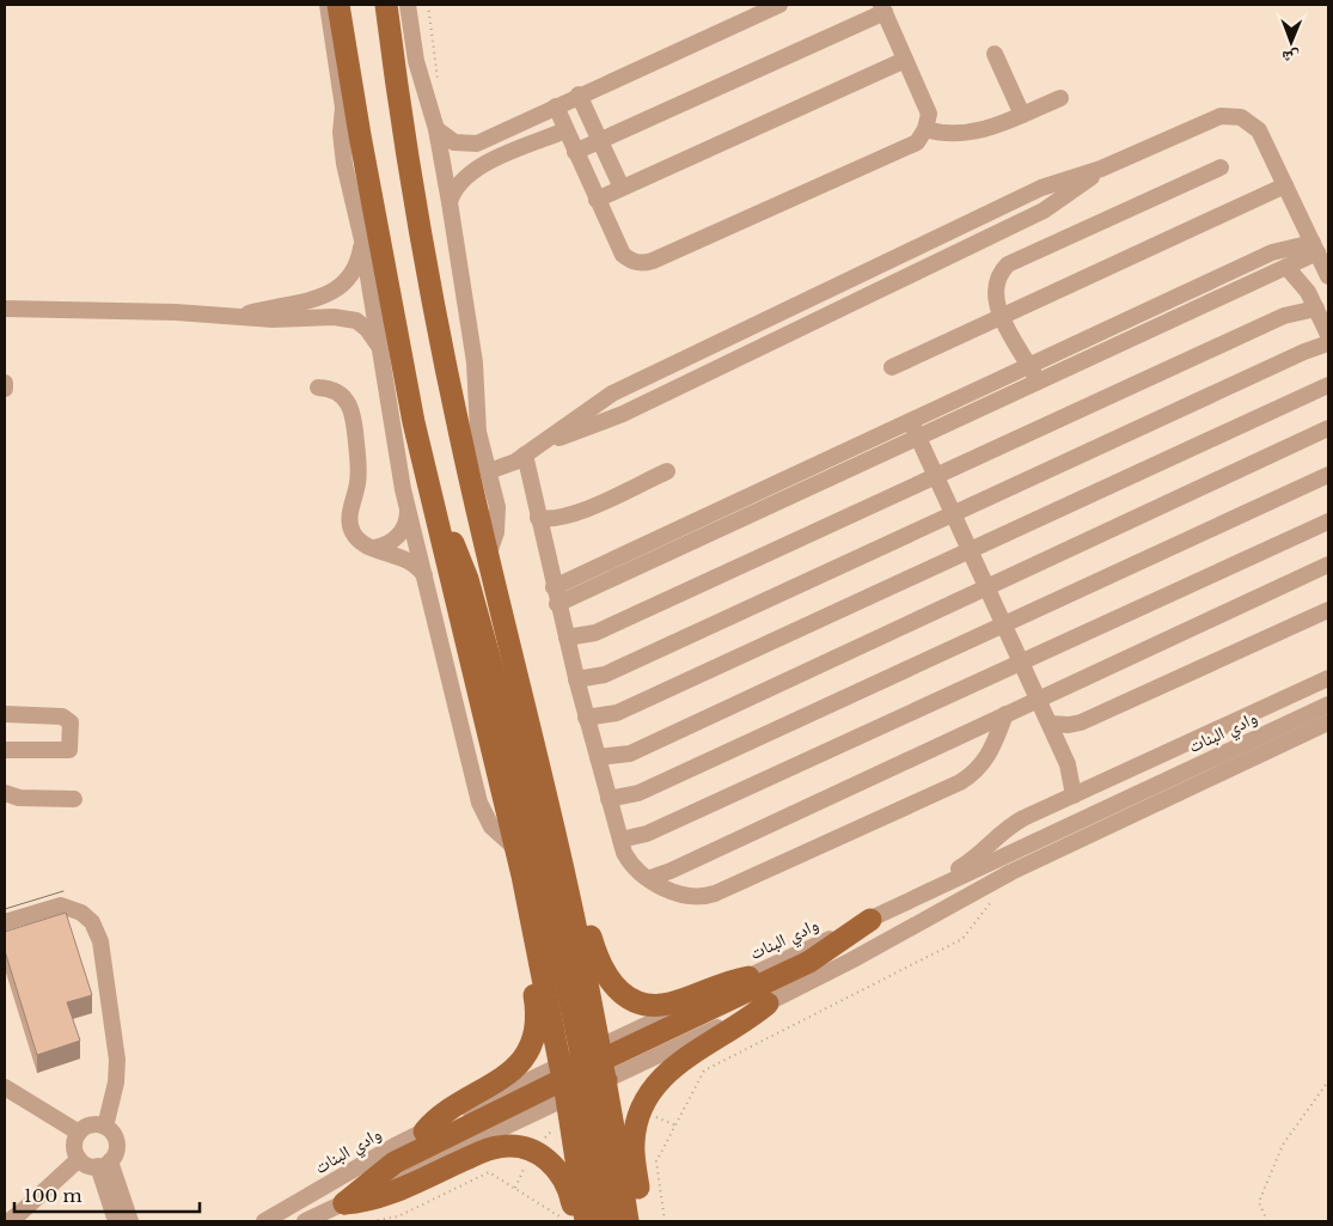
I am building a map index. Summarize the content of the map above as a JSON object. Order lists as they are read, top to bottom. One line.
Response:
{"streets":{"street":["وادي البنات"]},"scale_bar":"100 m","north":"bottom"}
